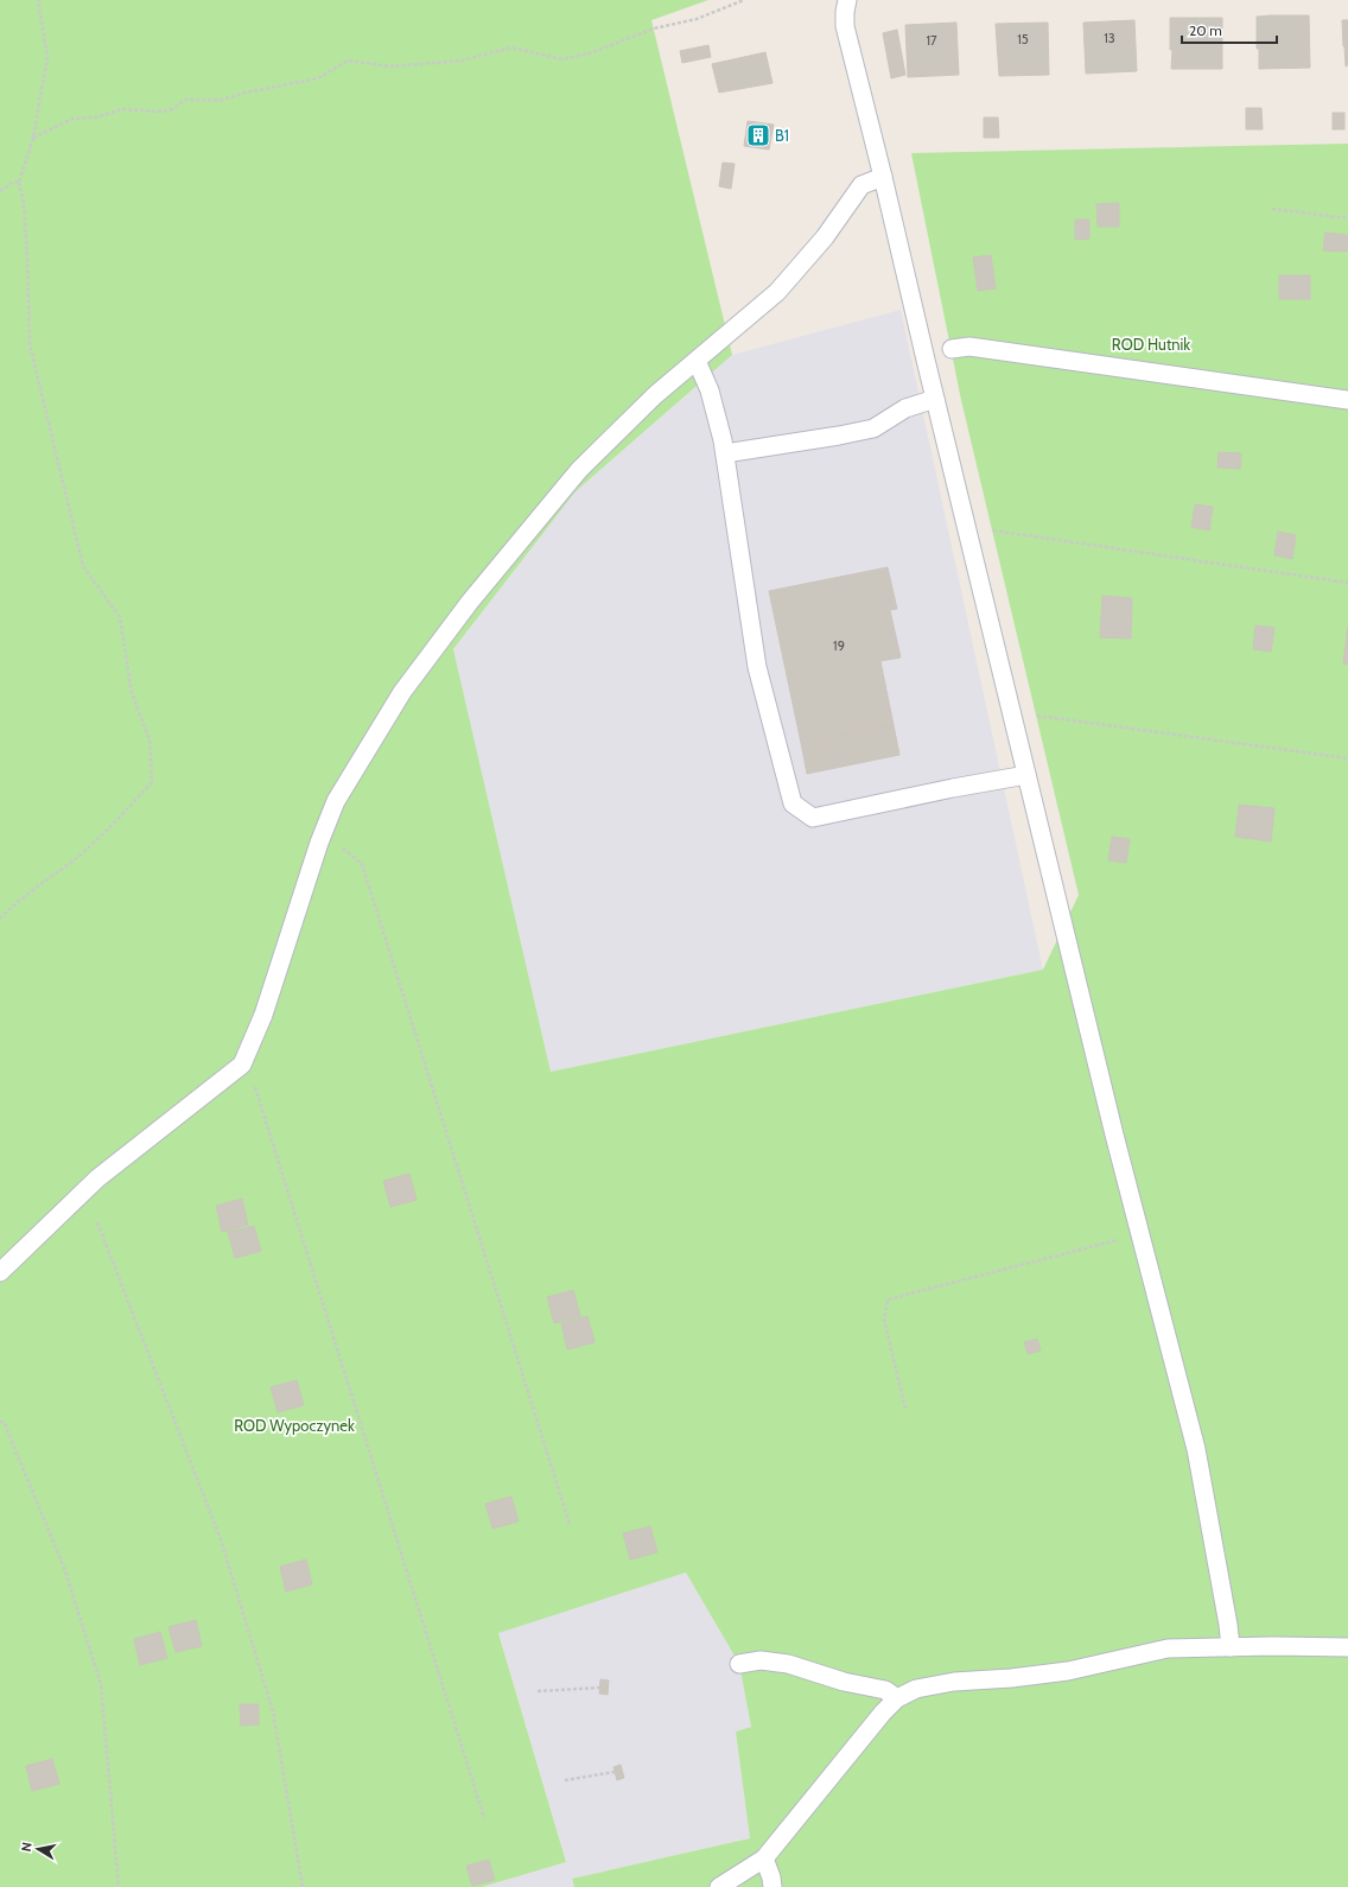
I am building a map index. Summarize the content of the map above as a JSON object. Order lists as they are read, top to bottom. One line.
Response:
{"parks":["ROD Hutnik","ROD Wypoczynek"],"places":{"building":["B1"]},"house_numbers":["13","15","17","19"],"scale_bar":"20 m","north":"left"}
